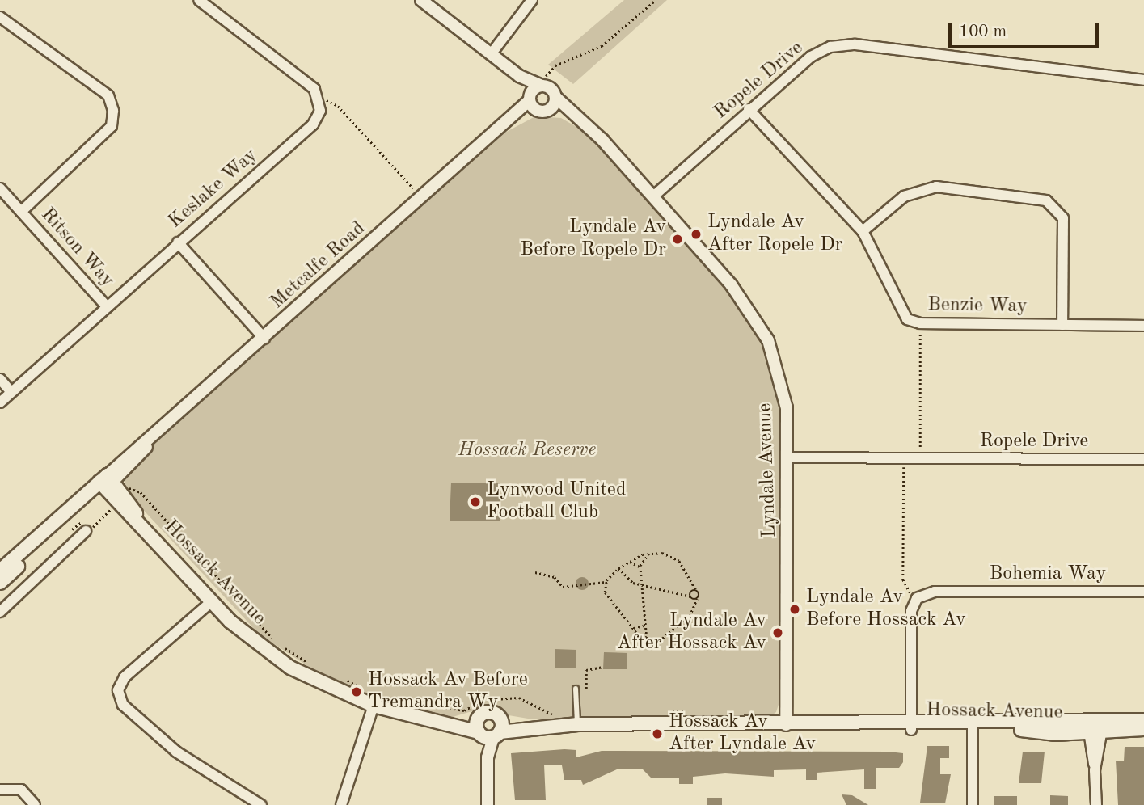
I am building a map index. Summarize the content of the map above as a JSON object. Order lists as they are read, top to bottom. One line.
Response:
{"streets":{"main road":["Metcalfe Road","Hossack Avenue"],"street":["Ropele Drive","Keslake Way","Ritson Way","Benzie Way","Lyndale Avenue","Bohemia Way"]},"crossings":[["Ropele Drive","Benzie Way"],["Ropele Drive","Lyndale Avenue"],["Keslake Way","Ritson Way"],["Metcalfe Road","Lyndale Avenue"],["Metcalfe Road","Hossack Avenue"],["Lyndale Avenue","Hossack Avenue"]],"parks":["Hossack Reserve"],"places":["Lyndale Av After Ropele Dr","Lyndale Av Before Ropele Dr","Lynwood United Football Club","Lyndale Av Before Hossack Av","Lyndale Av After Hossack Av","Hossack Av Before Tremandra Wy","Hossack Av After Lyndale Av"],"scale_bar":"100 m"}
